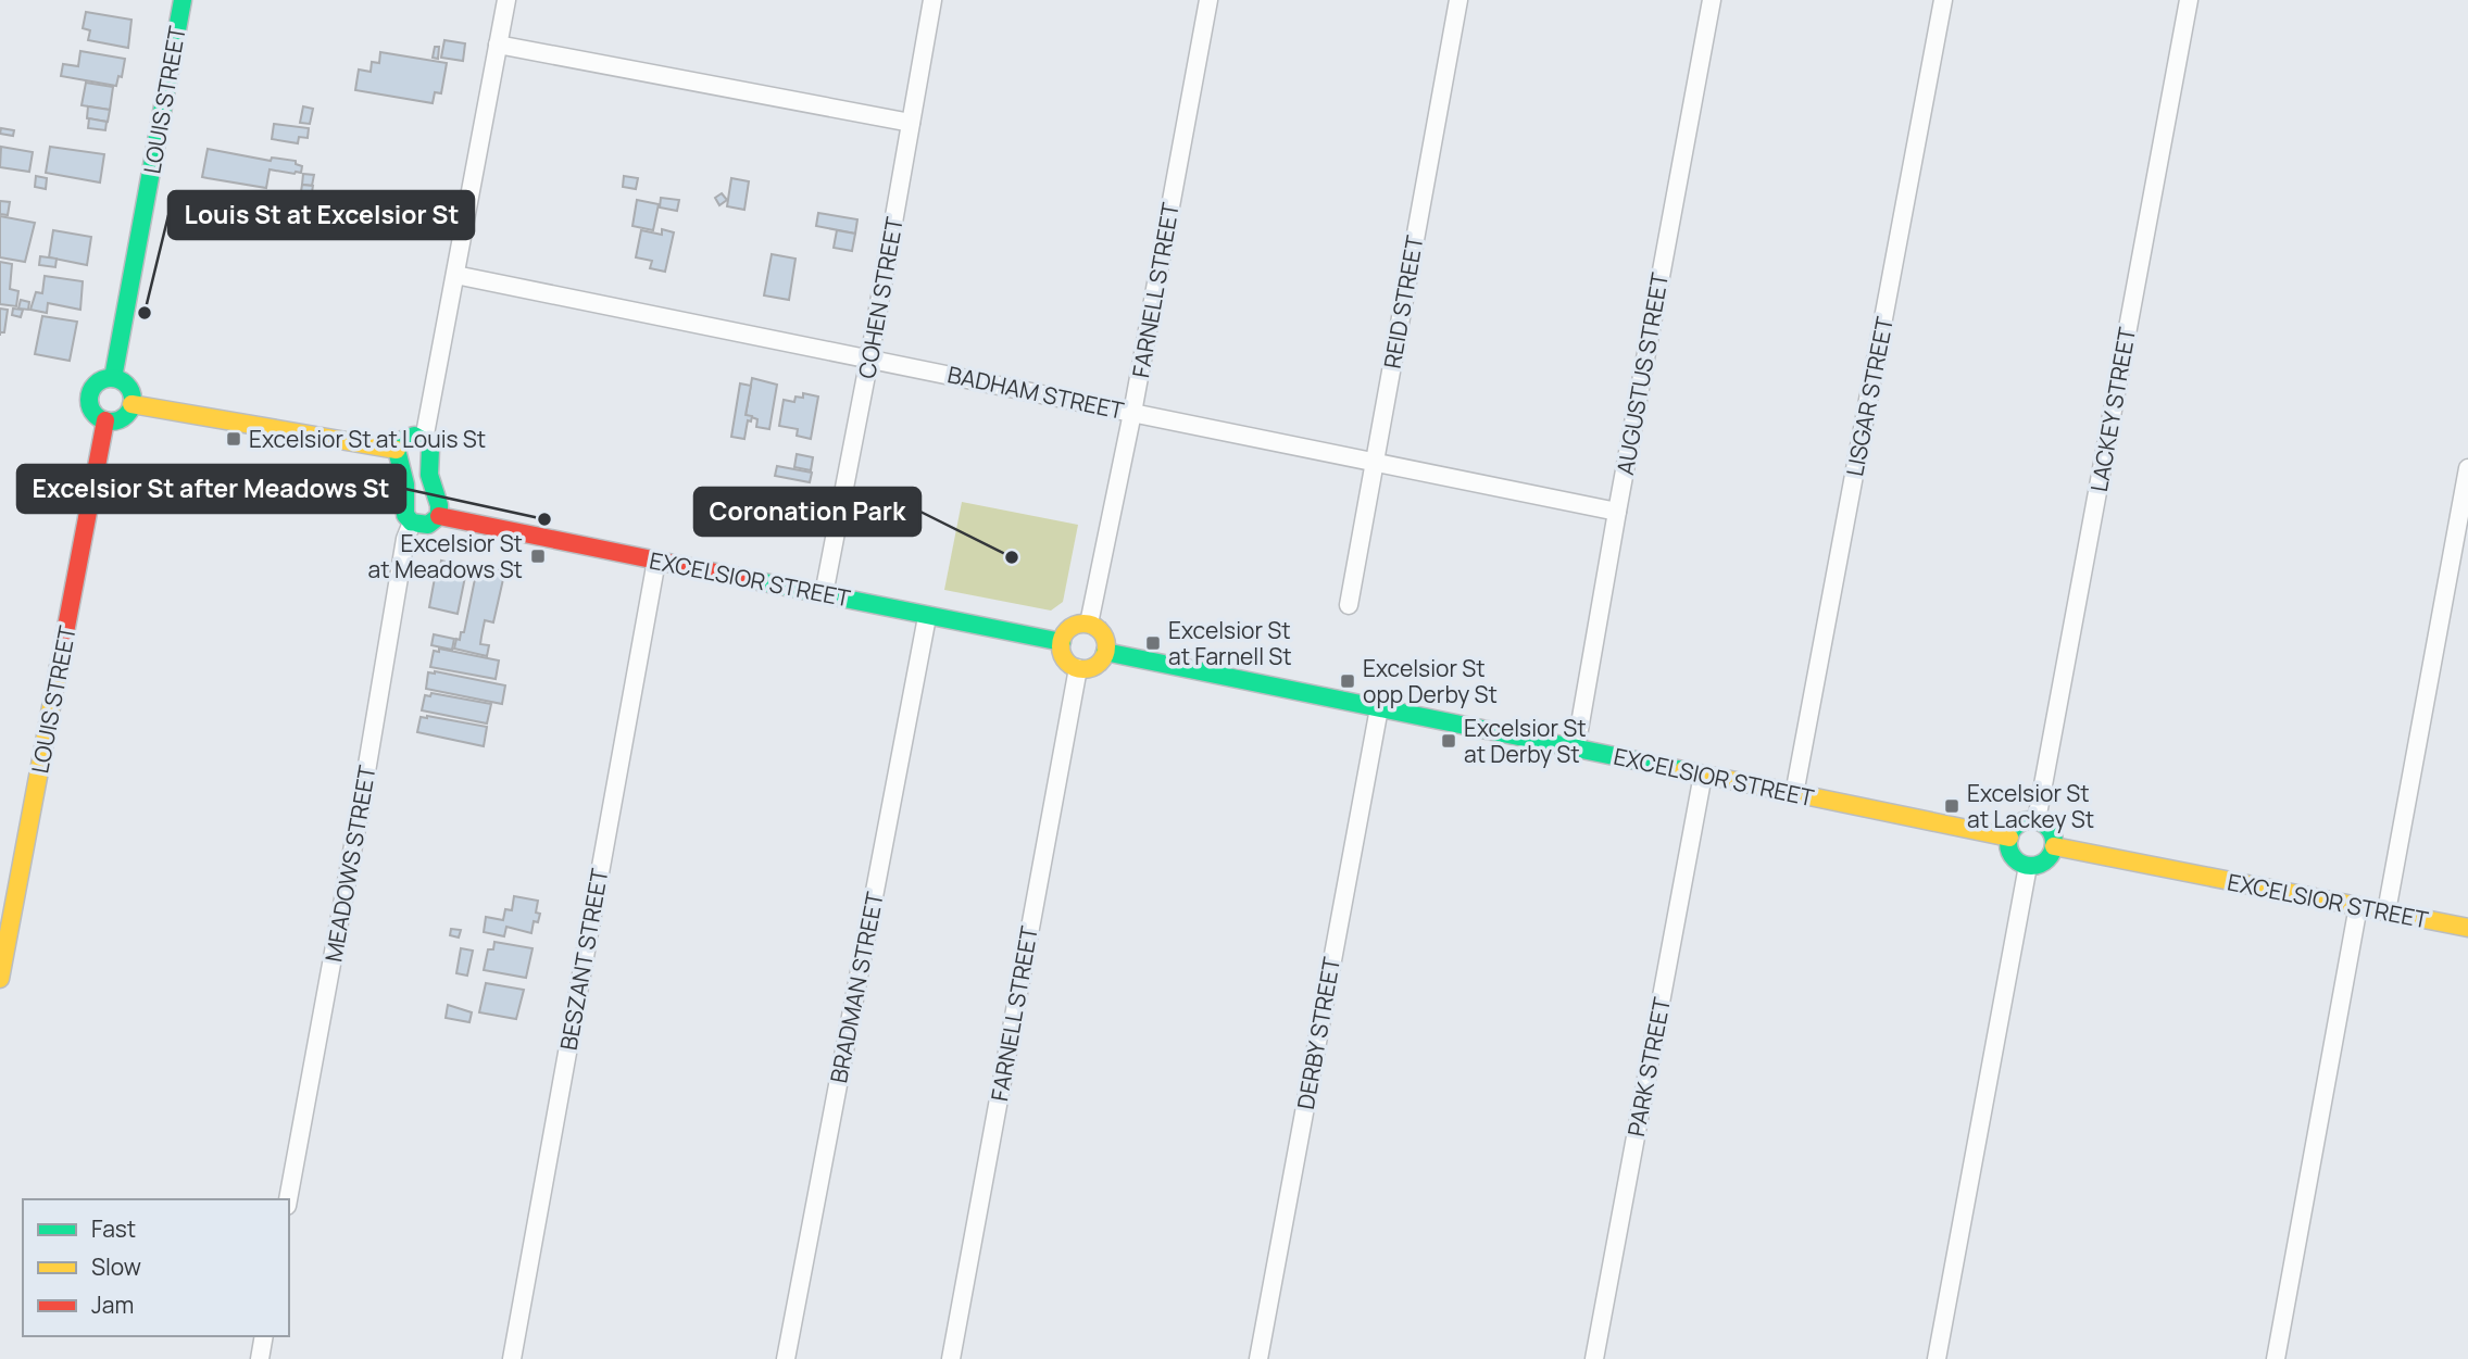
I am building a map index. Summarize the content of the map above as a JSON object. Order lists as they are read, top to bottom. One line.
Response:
{"streets":{"street":["LOUIS STREET","FARNELL STREET","COHEN STREET","REID STREET","AUGUSTUS STREET","BADHAM STREET","LISGAR STREET","LACKEY STREET","EXCELSIOR STREET","MEADOWS STREET","BESZANT STREET","BRADMAN STREET","DERBY STREET","PARK STREET"]},"crossings":[["FARNELL STREET","BADHAM STREET"],["FARNELL STREET","EXCELSIOR STREET"],["COHEN STREET","BADHAM STREET"],["COHEN STREET","EXCELSIOR STREET"],["REID STREET","BADHAM STREET"],["AUGUSTUS STREET","BADHAM STREET"],["AUGUSTUS STREET","EXCELSIOR STREET"],["LISGAR STREET","EXCELSIOR STREET"],["LACKEY STREET","EXCELSIOR STREET"],["EXCELSIOR STREET","BESZANT STREET"],["EXCELSIOR STREET","BRADMAN STREET"],["EXCELSIOR STREET","DERBY STREET"],["EXCELSIOR STREET","PARK STREET"]],"places":{"other":["Louis St at Excelsior St","Excelsior St after Meadows St","Coronation Park"],"transit":["Excelsior St at Louis St","Excelsior St at Meadows St","Excelsior St at Farnell St","Excelsior St opp Derby St","Excelsior St at Derby St","Excelsior St at Lackey St"]},"legend":["Fast","Slow","Jam"]}
